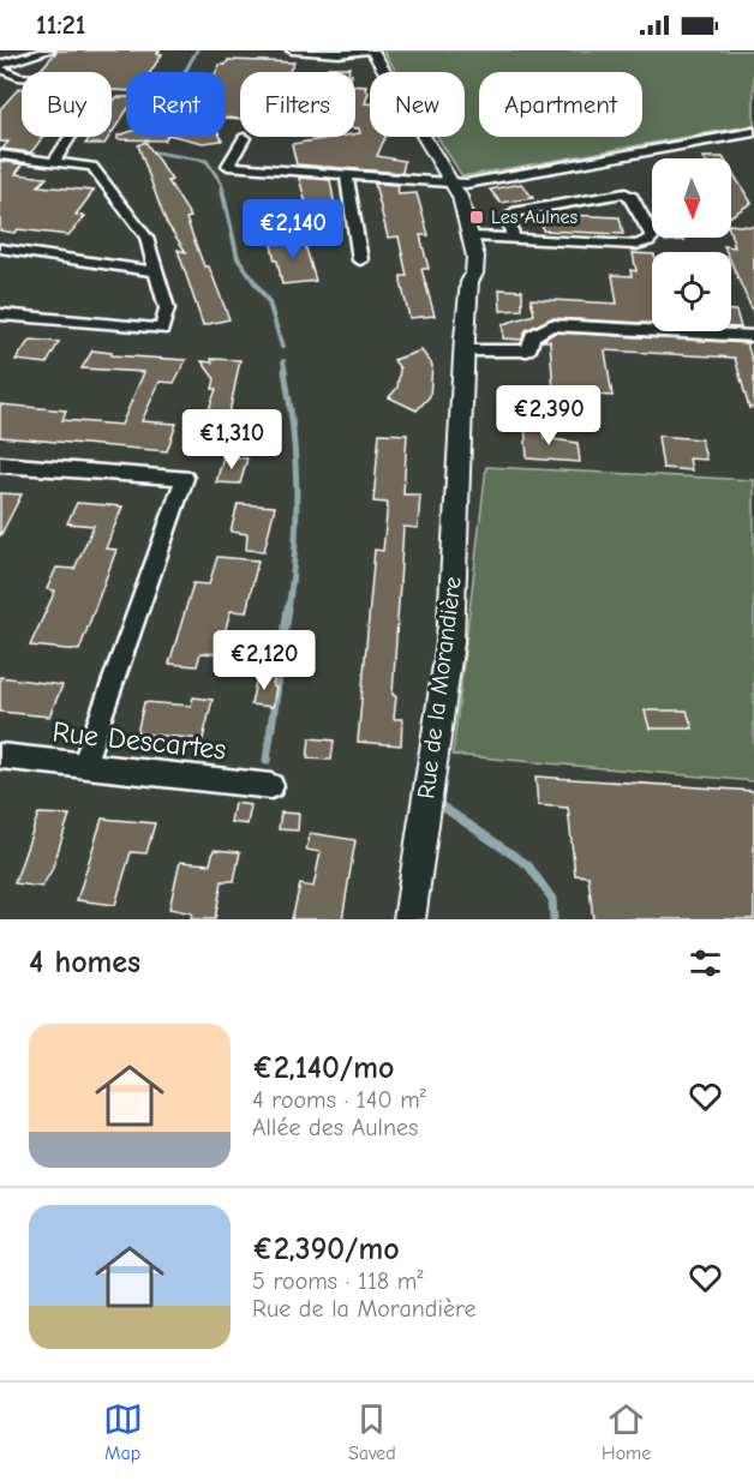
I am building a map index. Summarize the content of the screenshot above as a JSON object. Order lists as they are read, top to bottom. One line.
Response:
{"streets":{"street":["Rue de la Morandière","Rue Descartes"]},"places":{"transit":["Les Aulnes"]},"north":"bottom","page":{"status":"11:21","chip":["Buy","Rent","Filters","New","Apartment"],"price":["€2,140","€2,390","€1,310","€2,120"],"heading":"4 homes","list":[{"name":"€2,140/mo","note":"4 rooms · 140 m² · Allée des Aulnes"},{"name":"€2,390/mo","note":"5 rooms · 118 m² · Rue de la Morandière"}],"tabs":["Map","Saved","Home"]}}
